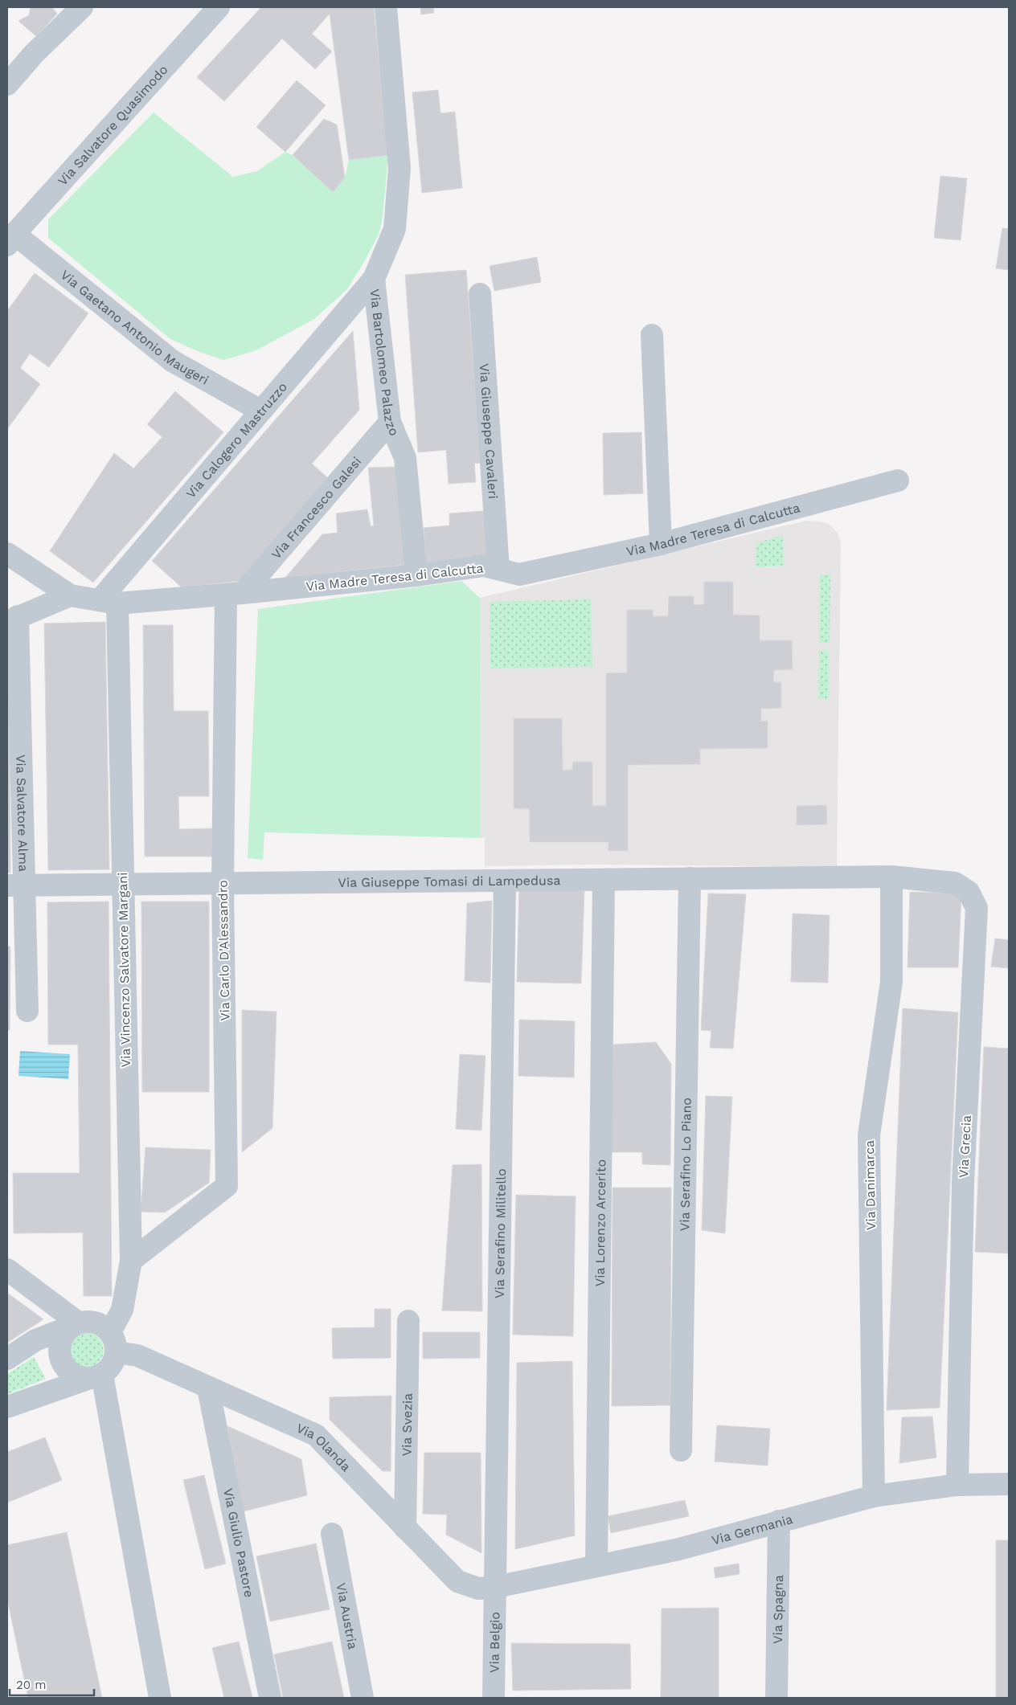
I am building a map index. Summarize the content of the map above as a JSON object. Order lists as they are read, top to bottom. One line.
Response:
{"streets":{"street":["Via Salvatore Quasimodo","Via Gaetano Antonio Maugeri","Via Bartolomeo Palazzo","Via Giuseppe Cavaleri","Via Calogero Mastruzzo","Via Francesco Galesi","Via Madre Teresa di Calcutta","Via Salvatore Alma","Via Giuseppe Tomasi di Lampedusa","Via Carlo D'Alessandro","Via Vincenzo Salvatore Margani","Via Grecia","Via Serafino Lo Piano","Via Danimarca","Via Lorenzo Arcerito","Via Serafino Militello","Via Svezia","Via Olanda","Via Germania","Via Giulio Pastore","Via Spagna","Via Austria","Via Belgio"]},"crossings":[["Via Salvatore Quasimodo","Via Gaetano Antonio Maugeri"],["Via Gaetano Antonio Maugeri","Via Calogero Mastruzzo"],["Via Bartolomeo Palazzo","Via Calogero Mastruzzo"],["Via Bartolomeo Palazzo","Via Francesco Galesi"],["Via Bartolomeo Palazzo","Via Madre Teresa di Calcutta"],["Via Giuseppe Cavaleri","Via Madre Teresa di Calcutta"],["Via Calogero Mastruzzo","Via Madre Teresa di Calcutta"],["Via Calogero Mastruzzo","Via Vincenzo Salvatore Margani"],["Via Francesco Galesi","Via Madre Teresa di Calcutta"],["Via Francesco Galesi","Via Carlo D'Alessandro"],["Via Madre Teresa di Calcutta","Via Carlo D'Alessandro"],["Via Madre Teresa di Calcutta","Via Vincenzo Salvatore Margani"],["Via Salvatore Alma","Via Giuseppe Tomasi di Lampedusa"],["Via Giuseppe Tomasi di Lampedusa","Via Carlo D'Alessandro"],["Via Giuseppe Tomasi di Lampedusa","Via Vincenzo Salvatore Margani"],["Via Giuseppe Tomasi di Lampedusa","Via Grecia"],["Via Giuseppe Tomasi di Lampedusa","Via Serafino Lo Piano"],["Via Giuseppe Tomasi di Lampedusa","Via Danimarca"],["Via Giuseppe Tomasi di Lampedusa","Via Lorenzo Arcerito"],["Via Giuseppe Tomasi di Lampedusa","Via Serafino Militello"],["Via Carlo D'Alessandro","Via Vincenzo Salvatore Margani"],["Via Vincenzo Salvatore Margani","Via Olanda"],["Via Grecia","Via Danimarca"],["Via Grecia","Via Germania"],["Via Danimarca","Via Germania"],["Via Lorenzo Arcerito","Via Germania"],["Via Serafino Militello","Via Olanda"],["Via Serafino Militello","Via Germania"],["Via Serafino Militello","Via Belgio"],["Via Svezia","Via Olanda"],["Via Olanda","Via Germania"],["Via Olanda","Via Giulio Pastore"],["Via Olanda","Via Belgio"],["Via Germania","Via Spagna"],["Via Germania","Via Belgio"]],"scale_bar":"20 m"}
